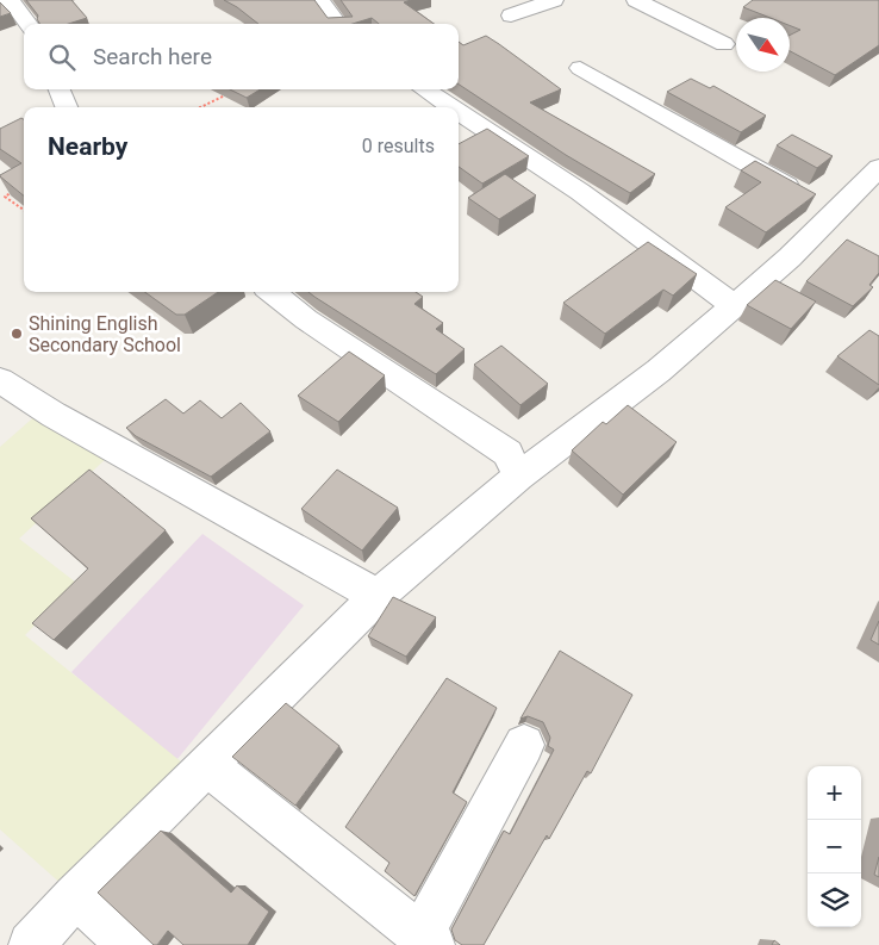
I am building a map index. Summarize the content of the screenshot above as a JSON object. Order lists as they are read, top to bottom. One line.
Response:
{"places":["Shining English Secondary School"],"north":"bottom right","page":{"search":"Search here","heading":["Nearby","0 results"],"map_buttons":["+","−"]}}
